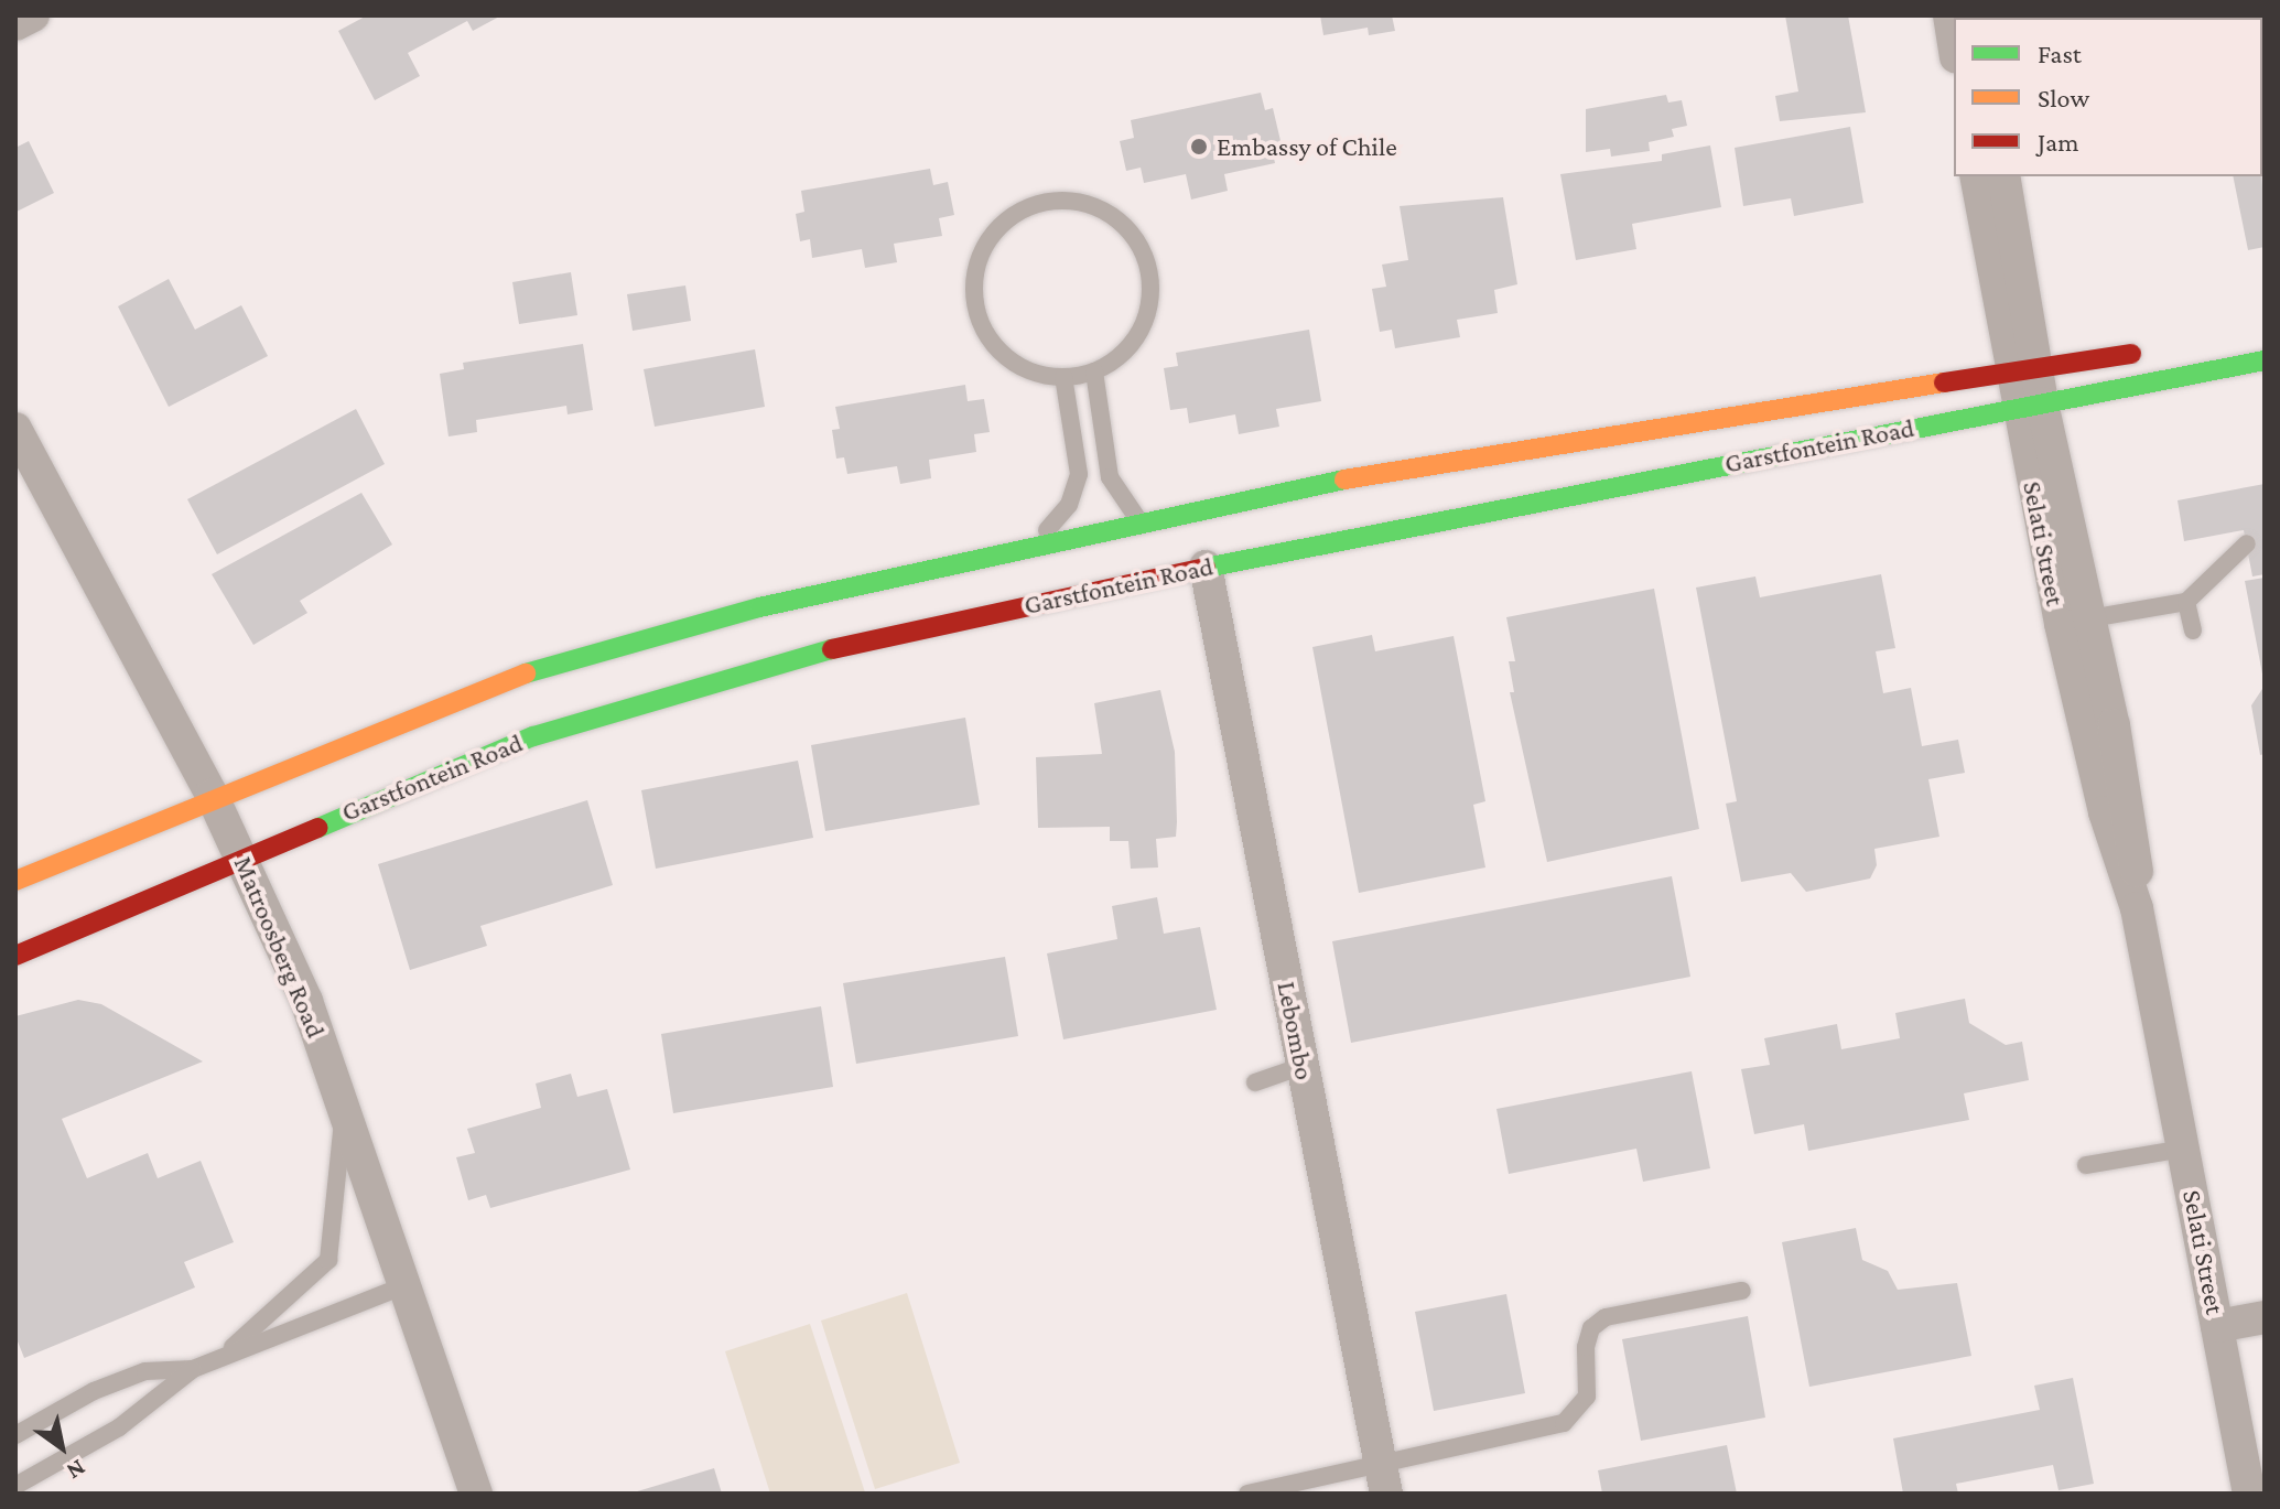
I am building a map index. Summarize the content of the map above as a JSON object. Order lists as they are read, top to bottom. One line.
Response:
{"streets":{"main road":["Garstfontein Road"],"street":["Selati Street","Matroosberg Road","Lebombo"]},"crossings":[["Garstfontein Road","Selati Street"],["Garstfontein Road","Matroosberg Road"],["Garstfontein Road","Lebombo"]],"places":["Embassy of Chile"],"legend":["Fast","Slow","Jam"],"north":"bottom right"}
